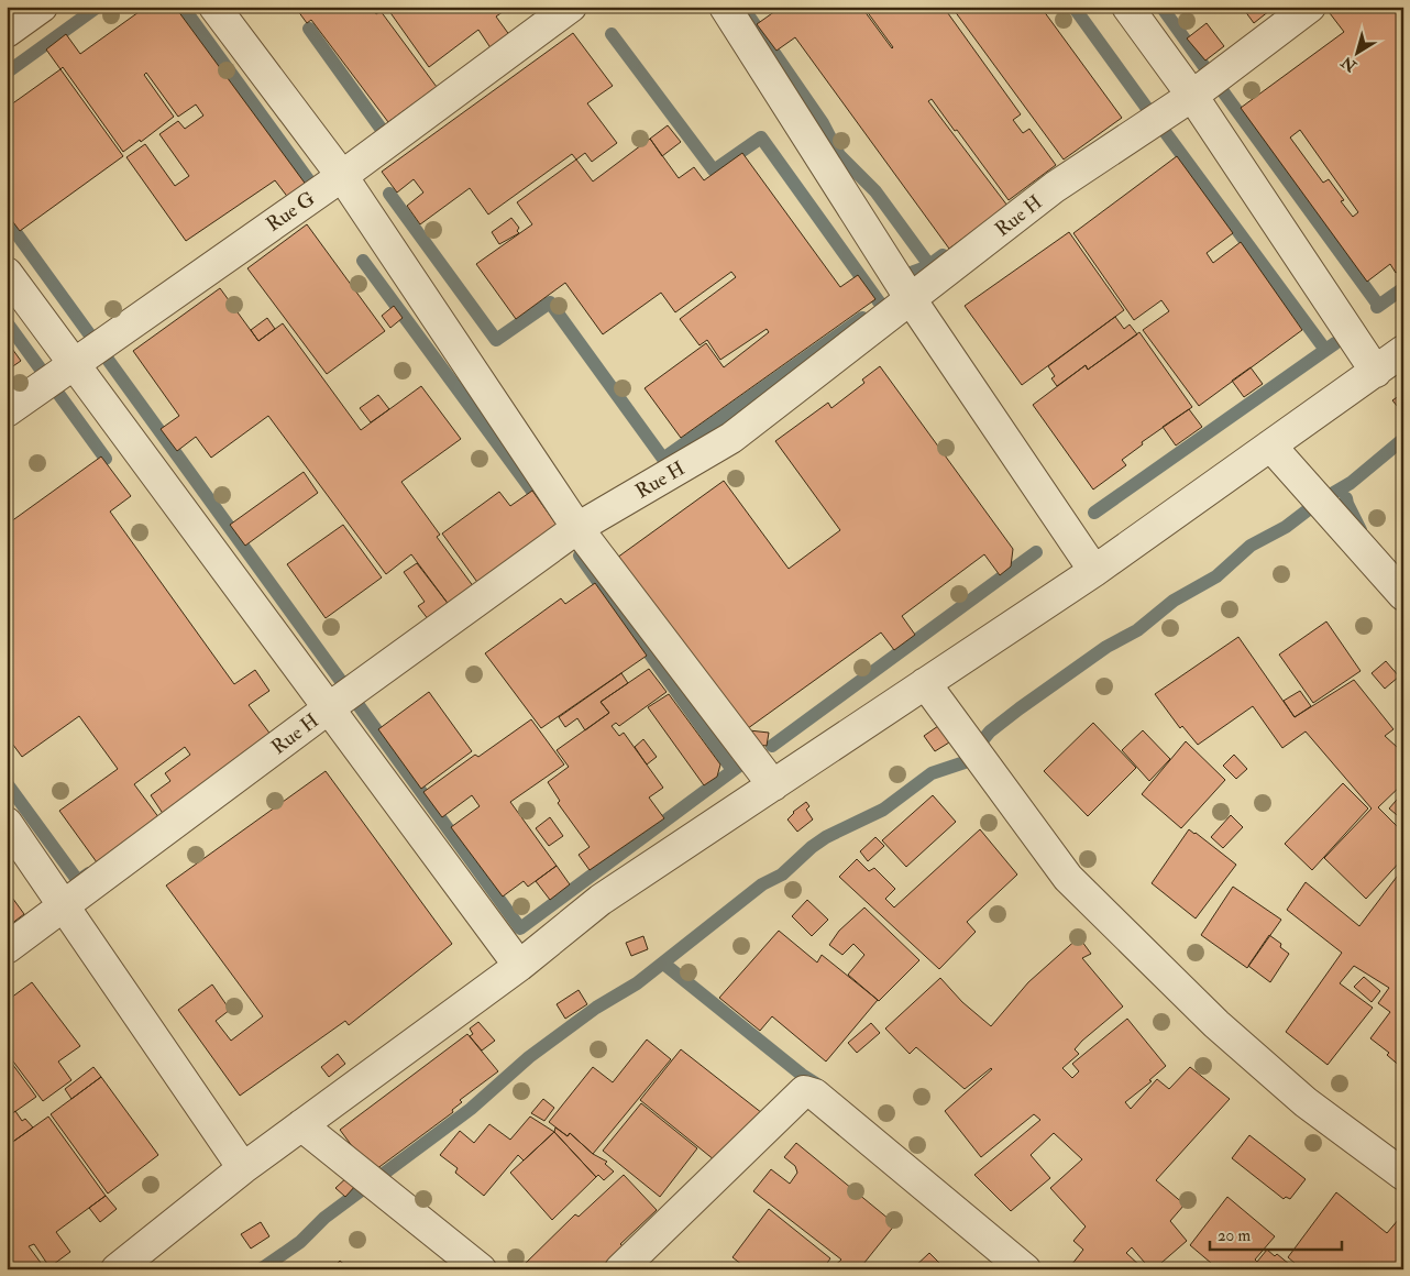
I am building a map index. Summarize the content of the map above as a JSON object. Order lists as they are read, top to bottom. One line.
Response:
{"streets":{"street":["Rue G","Rue H"]},"scale_bar":"20 m","north":"bottom left"}
